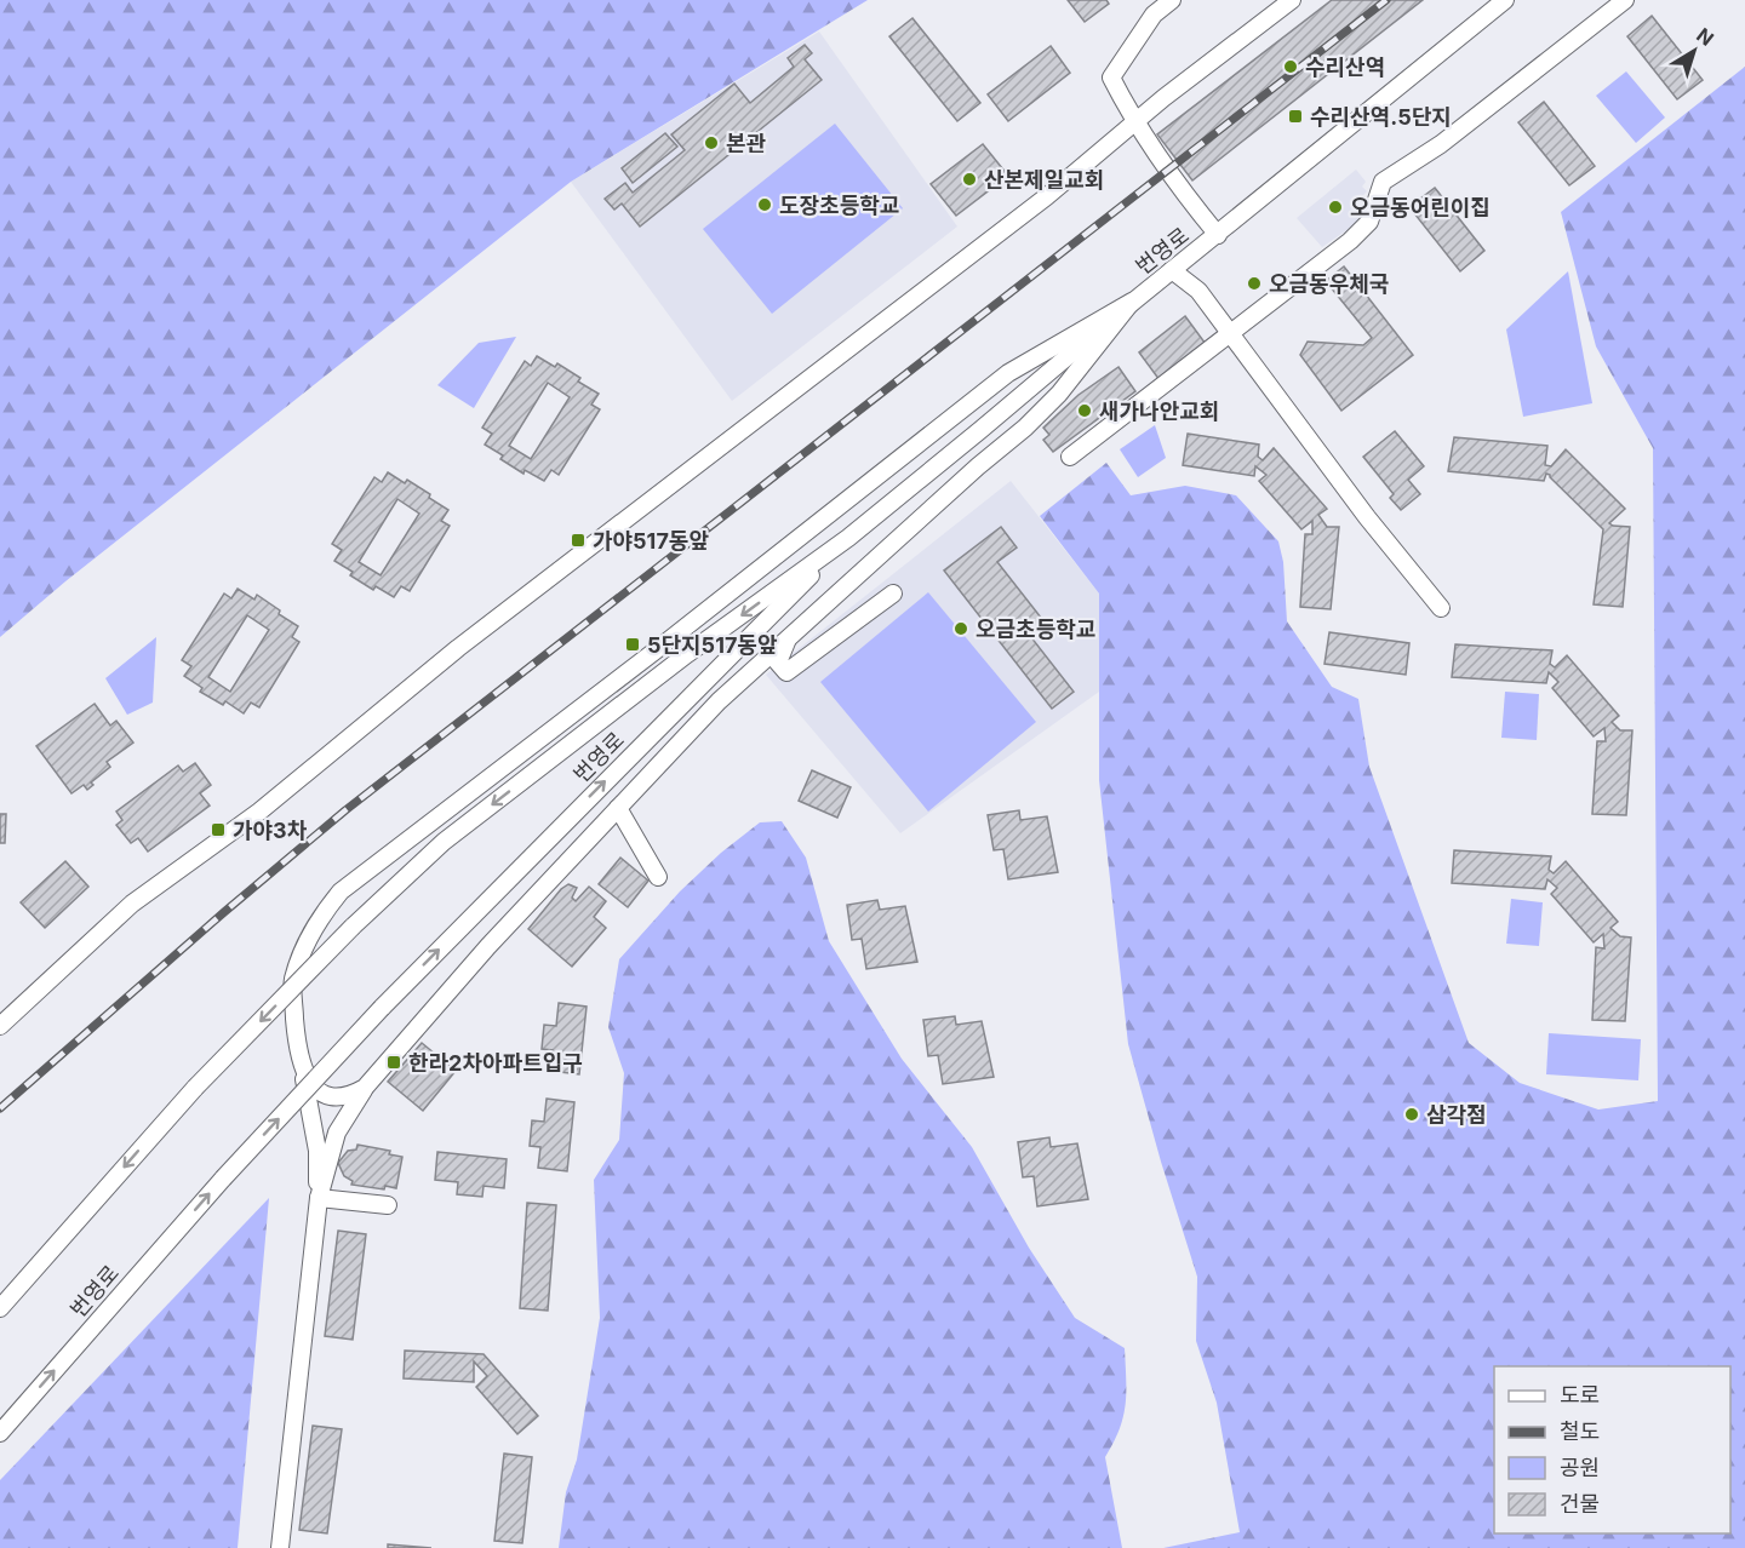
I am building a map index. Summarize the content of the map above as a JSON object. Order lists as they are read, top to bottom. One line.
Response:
{"streets":{"street":["번영로"]},"places":{"other":["수리산역","본관","산본제일교회","도장초등학교","오금동어린이집","오금동우체국","새가나안교회","오금초등학교","삼각점"],"transit":["수리산역.5단지","가야517동앞","5단지517동앞","가야3차","한라2차아파트입구"]},"legend":["도로","철도","공원","건물"],"north":"top right"}
